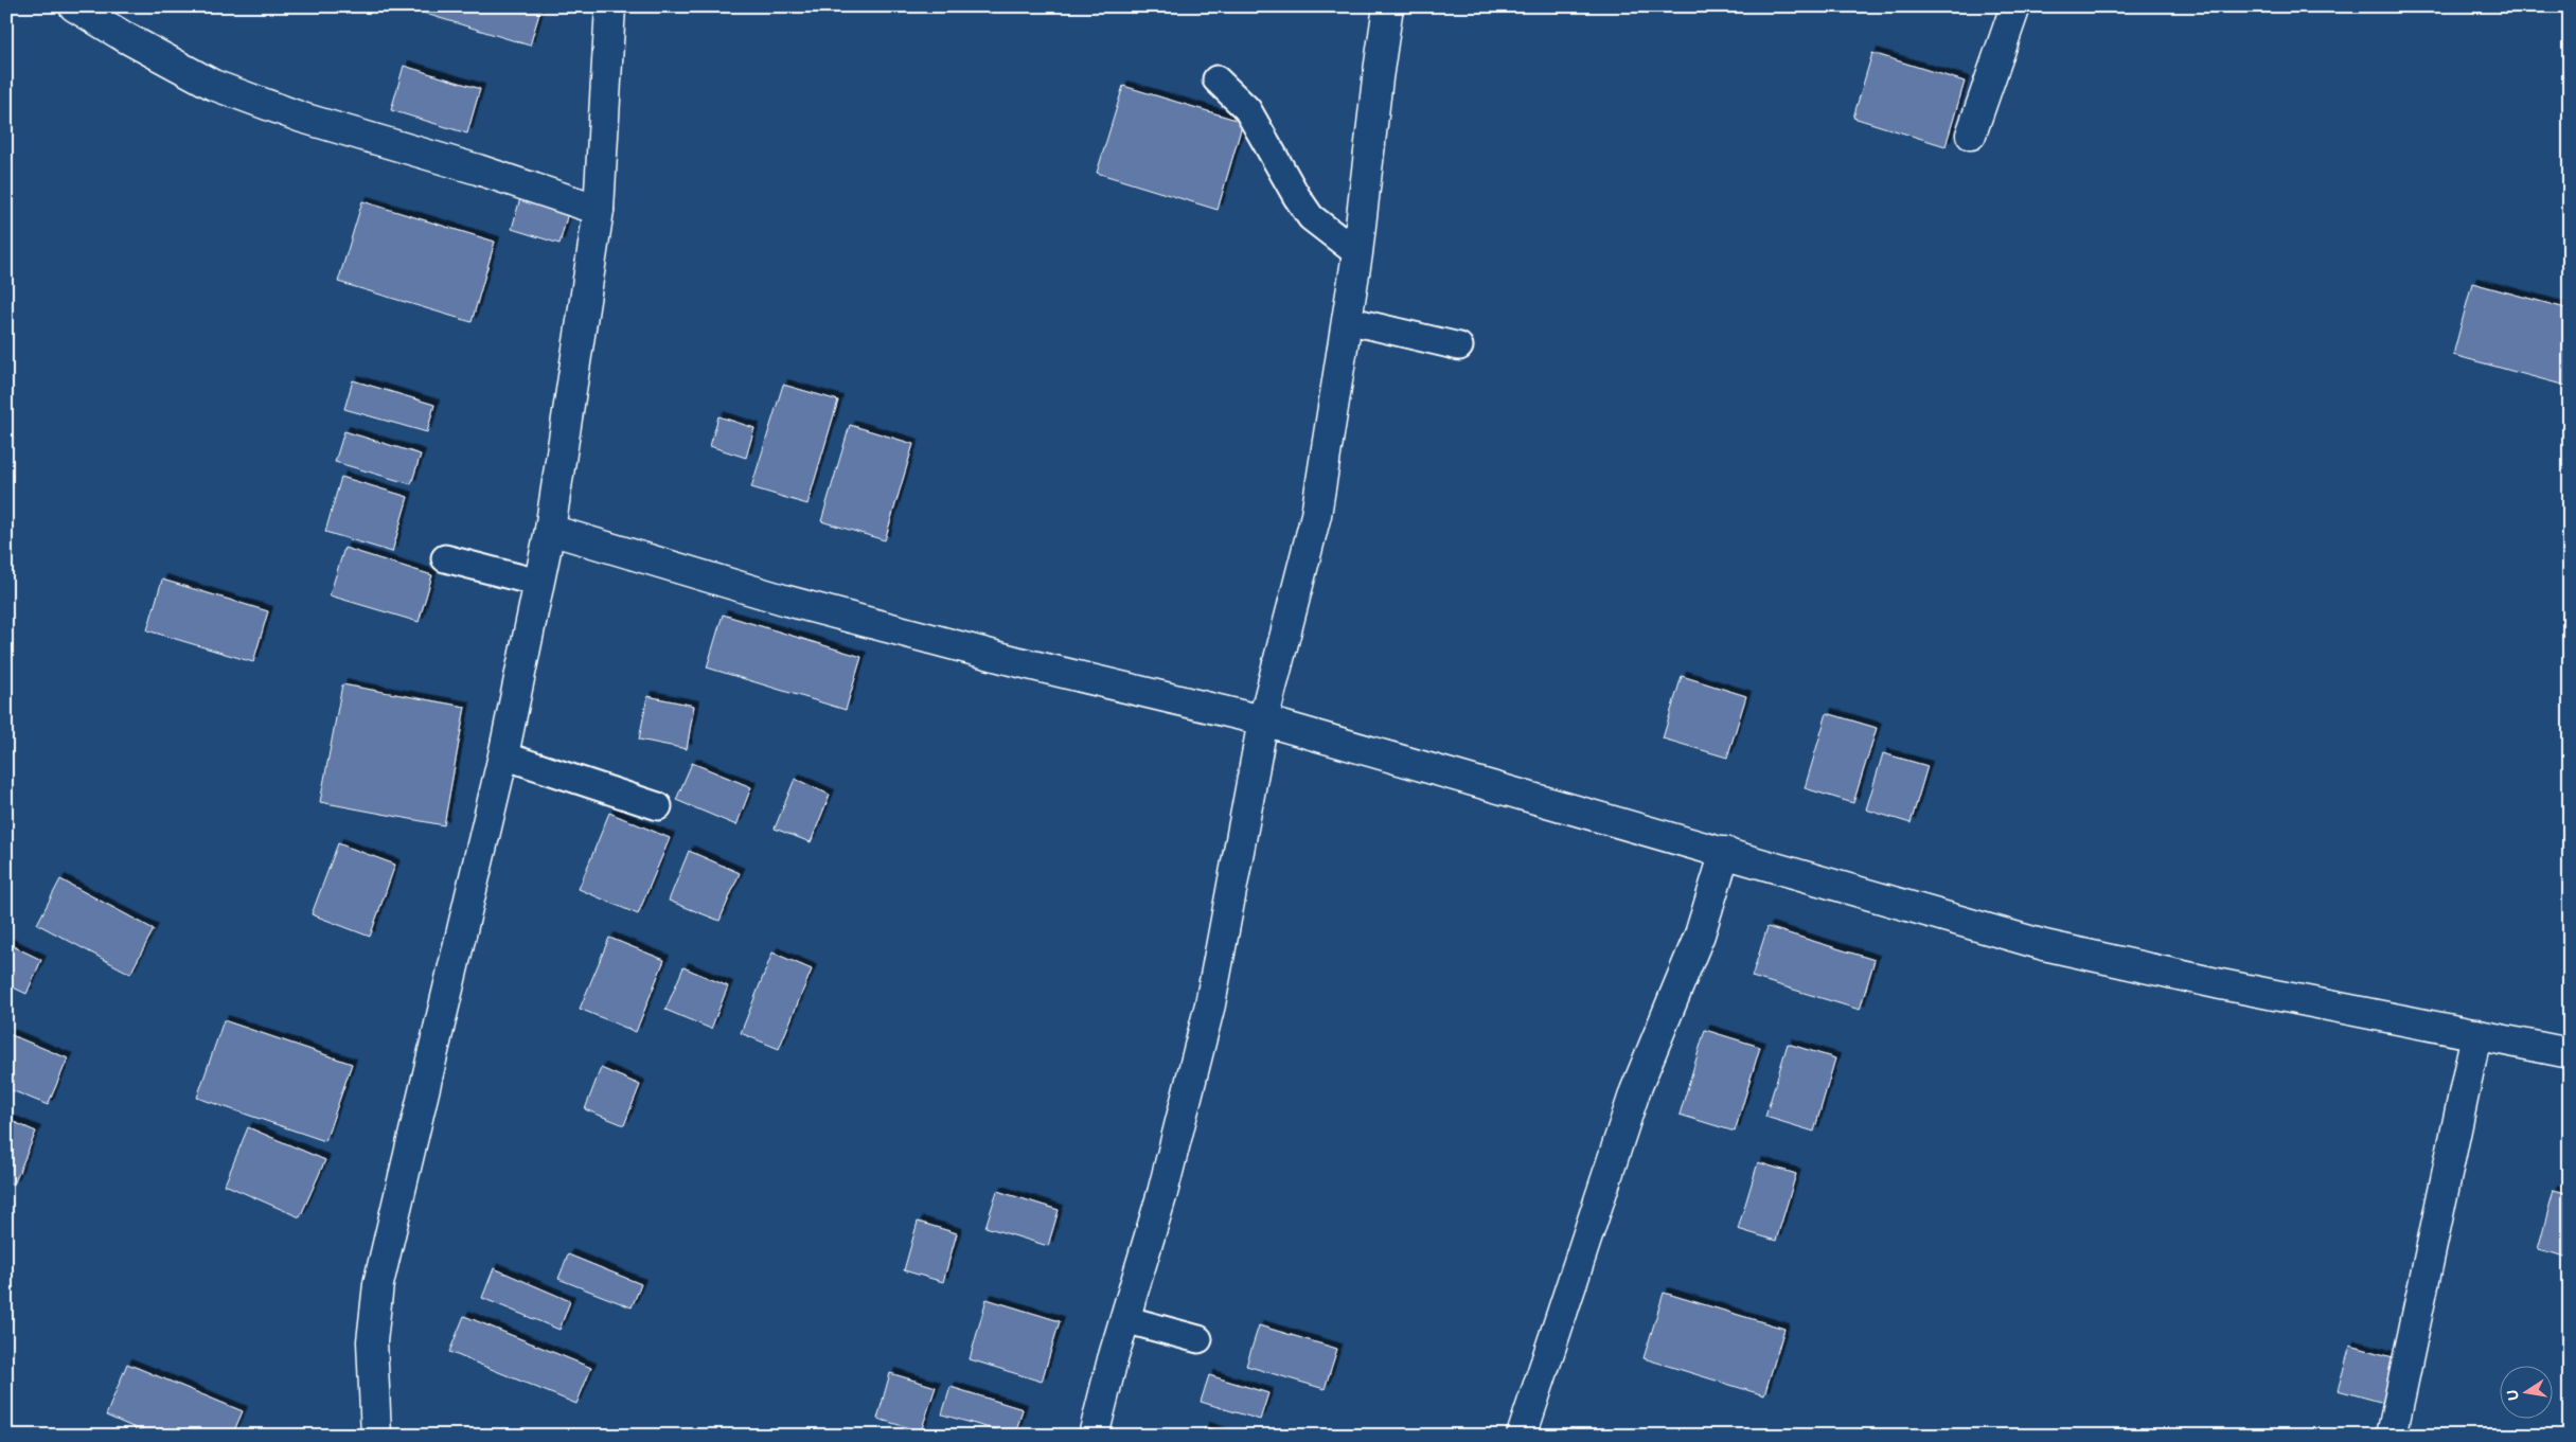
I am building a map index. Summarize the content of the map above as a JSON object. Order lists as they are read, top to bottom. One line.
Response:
{"north":"left"}
